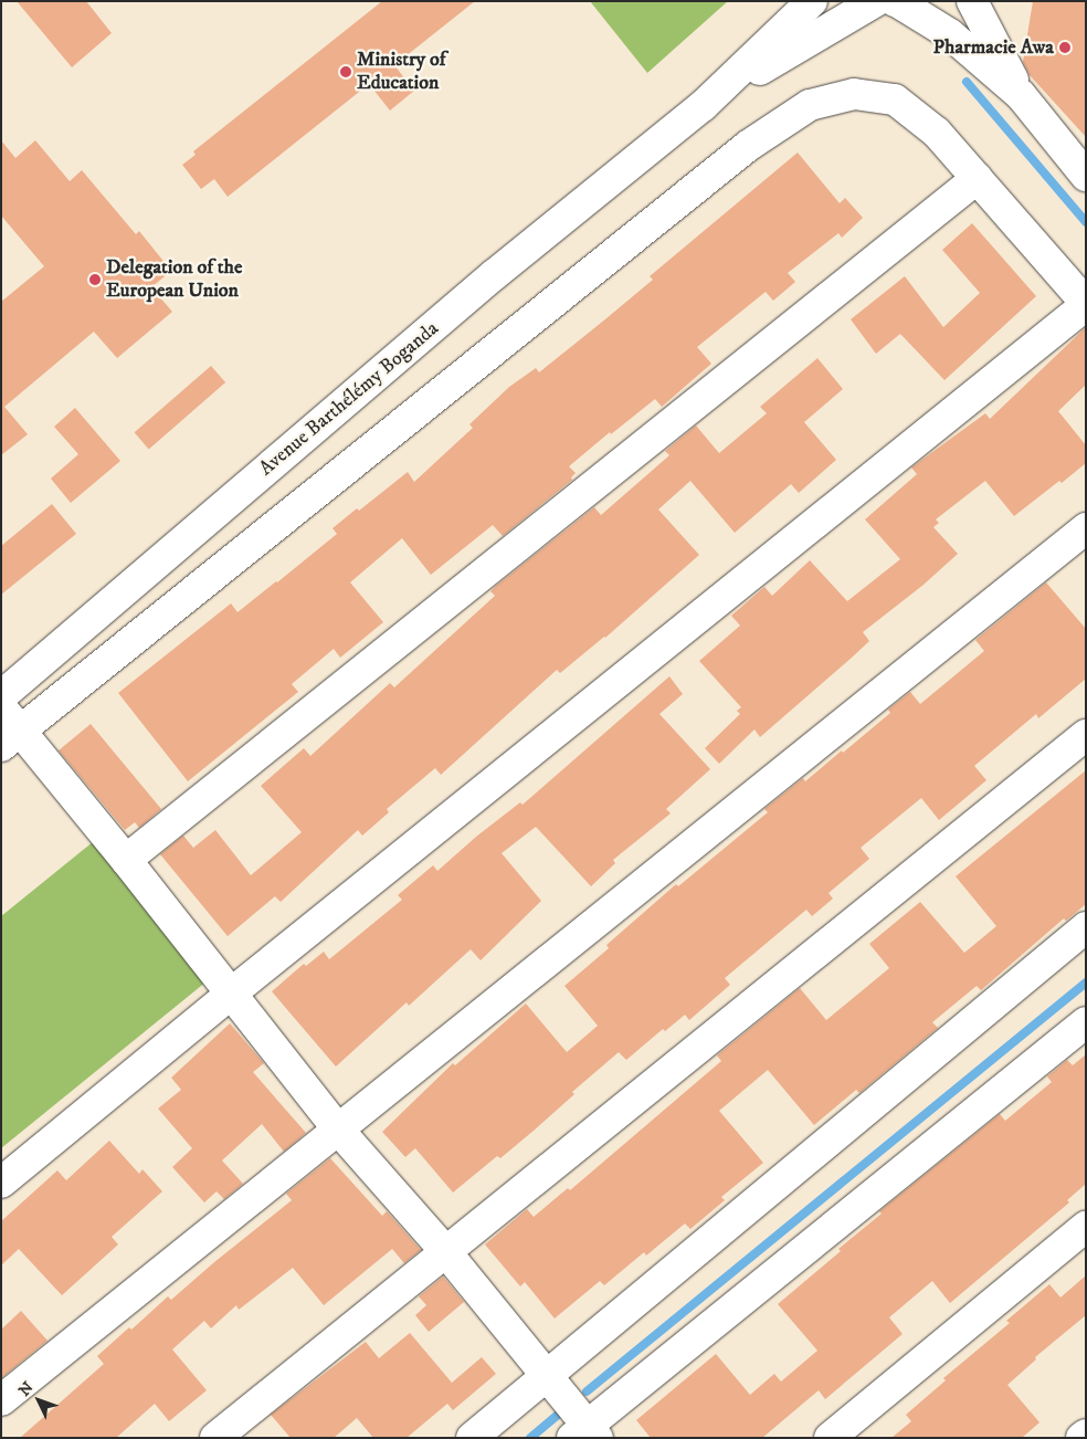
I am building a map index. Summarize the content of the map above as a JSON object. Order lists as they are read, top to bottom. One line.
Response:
{"streets":{"street":["Avenue Barthélémy Boganda"]},"places":["Pharmacie Awa","Ministry of Education","Delegation of the European Union"],"north":"top left"}
